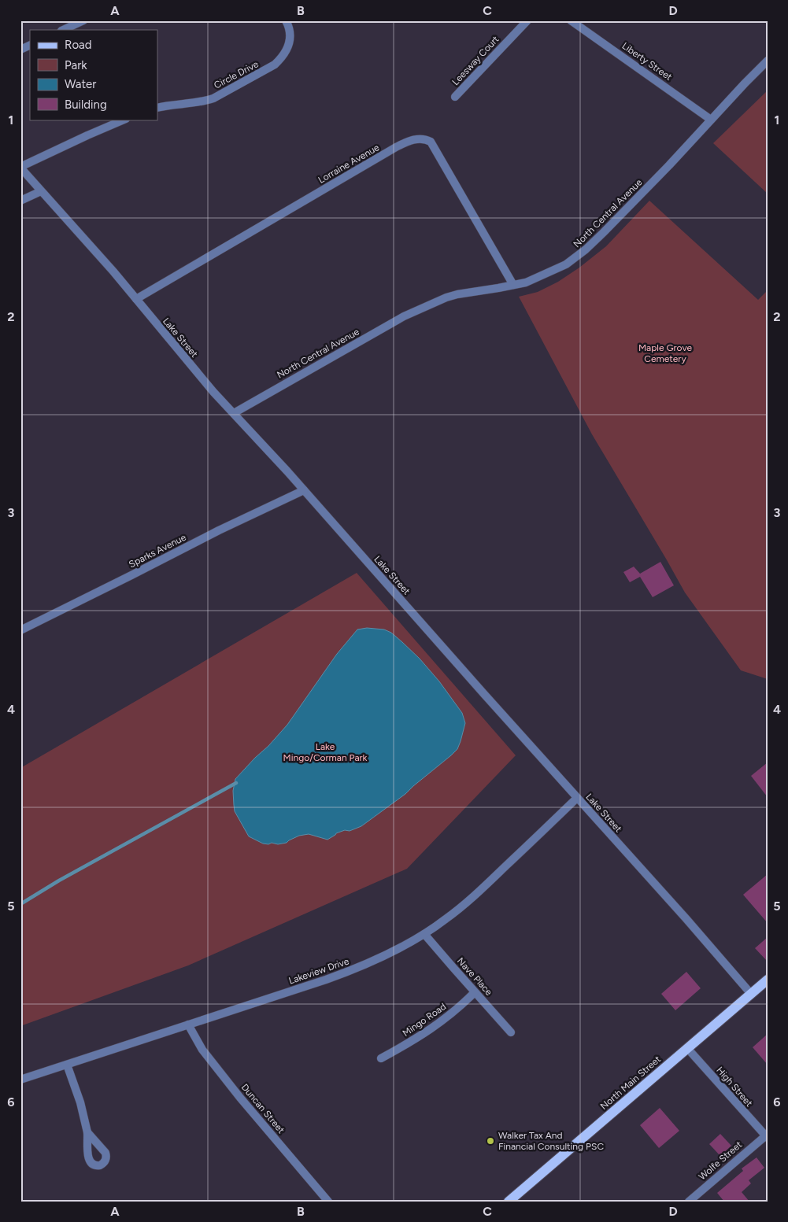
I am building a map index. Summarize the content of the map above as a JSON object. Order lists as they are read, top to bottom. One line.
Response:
{"streets":{"main road":["North Main Street"],"street":["Leesway Court","Liberty Street","Circle Drive","Lorraine Avenue","North Central Avenue","Lake Street","Sparks Avenue","Lakeview Drive","Nave Place","Mingo Road","High Street","Duncan Street","Wolfe Street"]},"crossings":[["Liberty Street","North Central Avenue"],["Lorraine Avenue","North Central Avenue"],["Lorraine Avenue","Lake Street"],["North Central Avenue","Lake Street"],["Lake Street","Sparks Avenue"],["Lake Street","Lakeview Drive"],["Lake Street","North Main Street"],["Lakeview Drive","Nave Place"],["Lakeview Drive","Duncan Street"],["Nave Place","Mingo Road"],["North Main Street","High Street"],["High Street","Wolfe Street"]],"parks":["Maple Grove Cemetery","Lake Mingo/Corman Park"],"places":["Walker Tax And Financial Consulting PSC"],"legend":["Road","Park","Water","Building"],"grid":{"columns":["A","B","C","D"],"rows":["1","2","3","4","5","6"]}}
